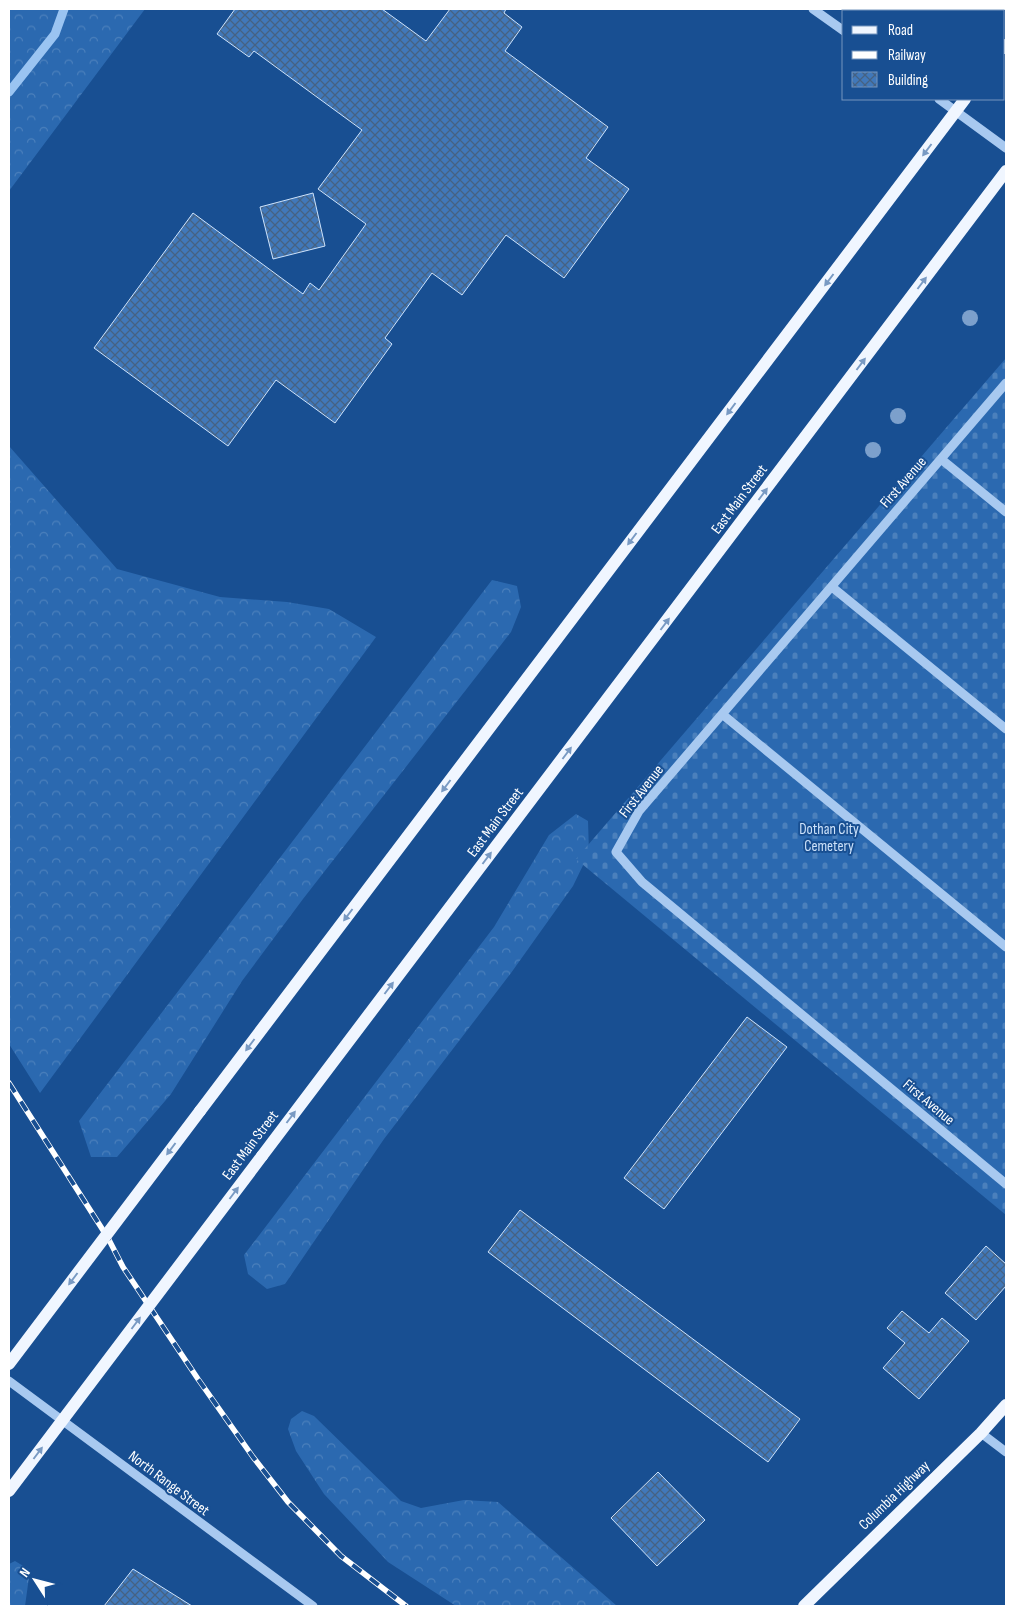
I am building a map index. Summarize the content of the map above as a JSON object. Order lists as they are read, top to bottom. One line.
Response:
{"streets":{"main road":["East Main Street","Columbia Highway"],"street":["First Avenue","North Range Street"]},"parks":["Dothan City Cemetery"],"legend":["Road","Railway","Building"],"north":"top left"}
